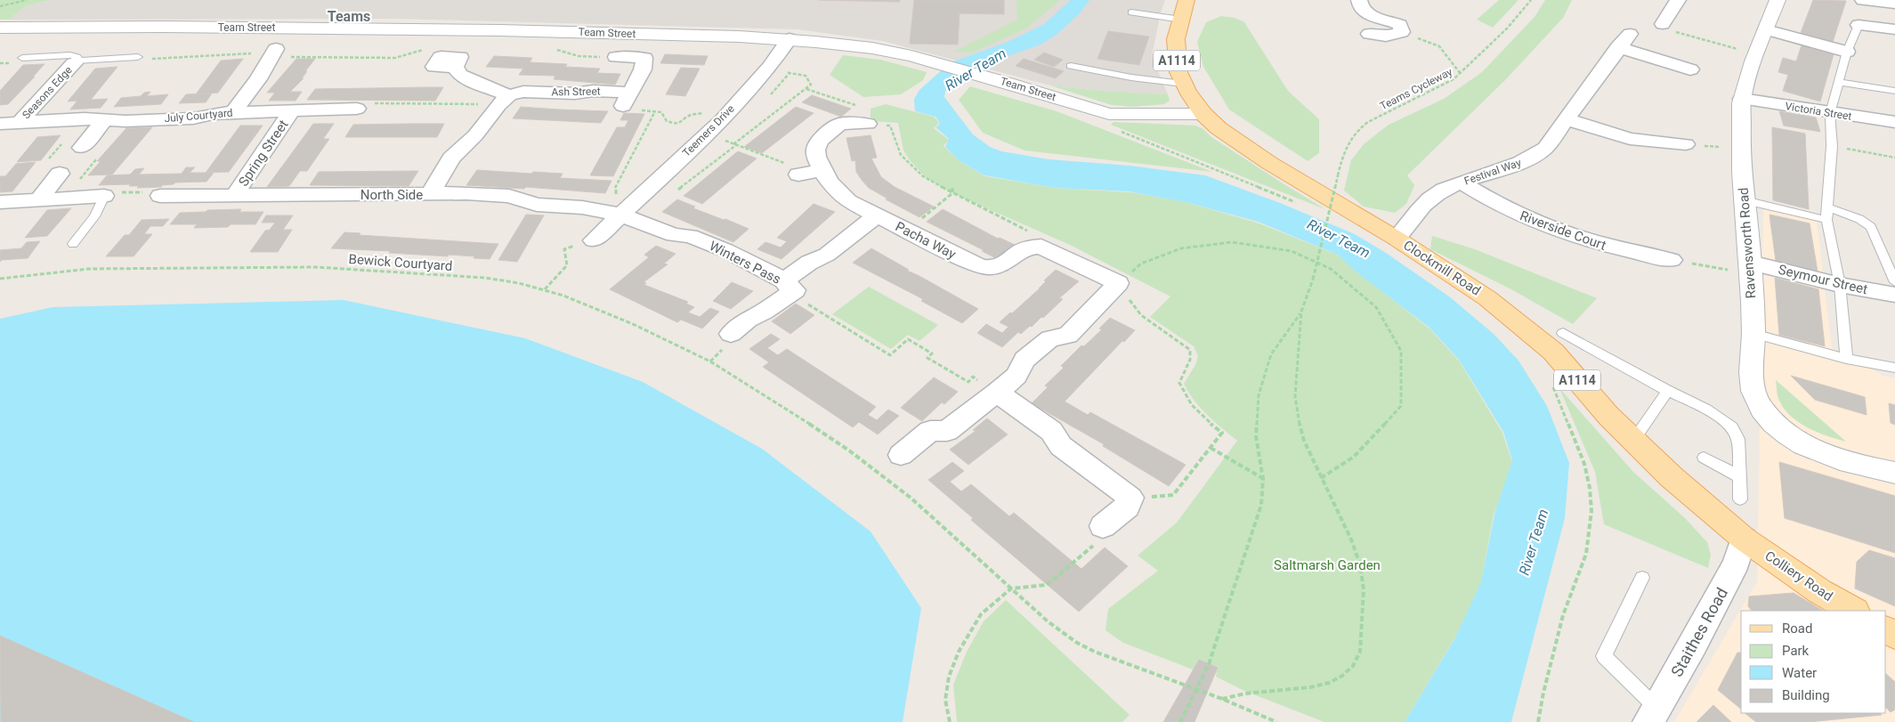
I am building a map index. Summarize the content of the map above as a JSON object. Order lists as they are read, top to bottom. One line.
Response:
{"streets":{"main road":["A1114","Clockmill Road","Colliery Road"],"street":["Team Street","Ash Street","Seasons Edge","Victoria Street","July Courtyard","Teemers Drive","Spring Street","Festival Way","North Side","Riverside Court","Pacha Way","Ravensworth Road","Winters Pass","Seymour Street","Staithes Road"],"path":["Teams Cycleway","Bewick Courtyard"]},"crossings":[["Team Street","Teemers Drive"],["Team Street","Clockmill Road"],["Seasons Edge","July Courtyard"],["Victoria Street","Ravensworth Road"],["July Courtyard","Spring Street"],["Teemers Drive","North Side"],["Teemers Drive","Winters Pass"],["Spring Street","North Side"],["Festival Way","Riverside Court"],["Festival Way","Clockmill Road"],["North Side","Winters Pass"],["Ravensworth Road","Seymour Street"],["Clockmill Road","Colliery Road"],["Clockmill Road","Staithes Road"],["Colliery Road","Staithes Road"]],"districts":["Teams"],"water":["River Team"],"parks":["Saltmarsh Garden"],"legend":["Road","Park","Water","Building"]}
